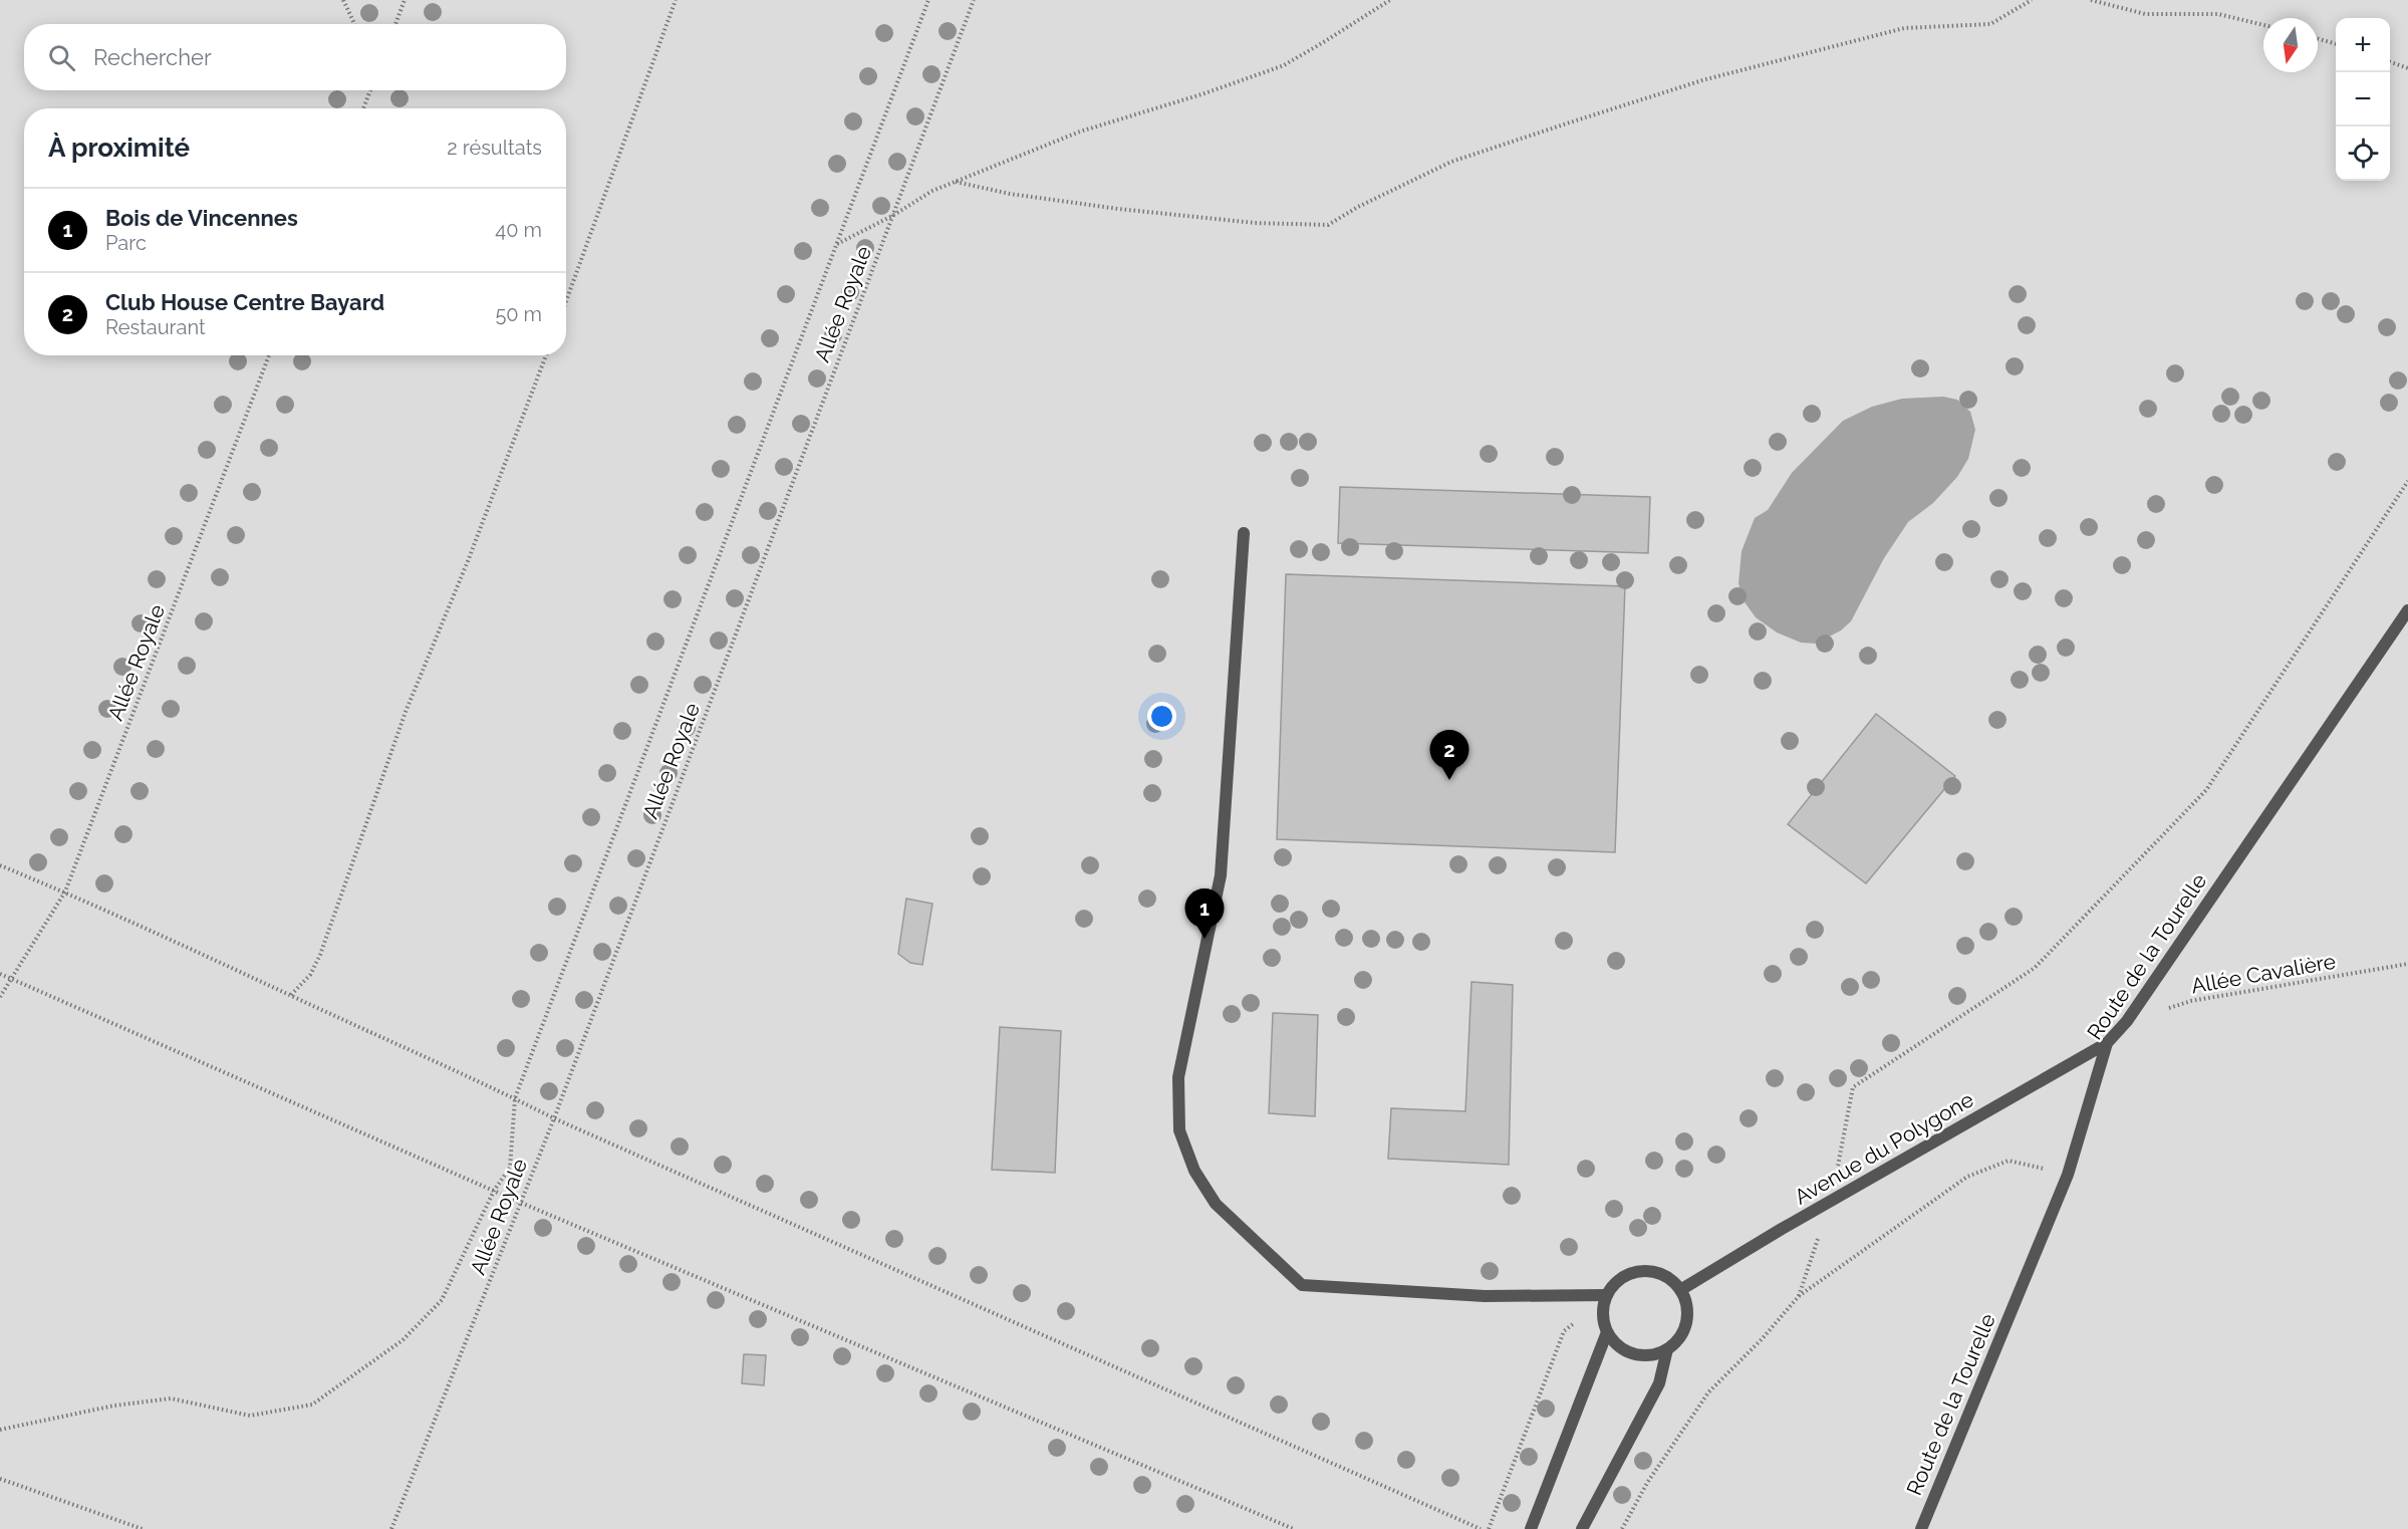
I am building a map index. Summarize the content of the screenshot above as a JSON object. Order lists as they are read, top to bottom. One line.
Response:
{"streets":{"street":["Route de la Tourelle","Avenue du Polygone"],"path":["Allée Royale","Allée Cavalière"]},"crossings":[["Route de la Tourelle","Allée Cavalière"],["Route de la Tourelle","Avenue du Polygone"]],"north":"bottom","page":{"map_buttons":["+","−"],"search":"Rechercher","heading":["À proximité","2 résultats"],"list":[{"mark":"1","name":"Bois de Vincennes","note":"Parc","value":"40 m"},{"mark":"2","name":"Club House Centre Bayard","note":"Restaurant","value":"50 m"}],"pins":["2","1"]}}
